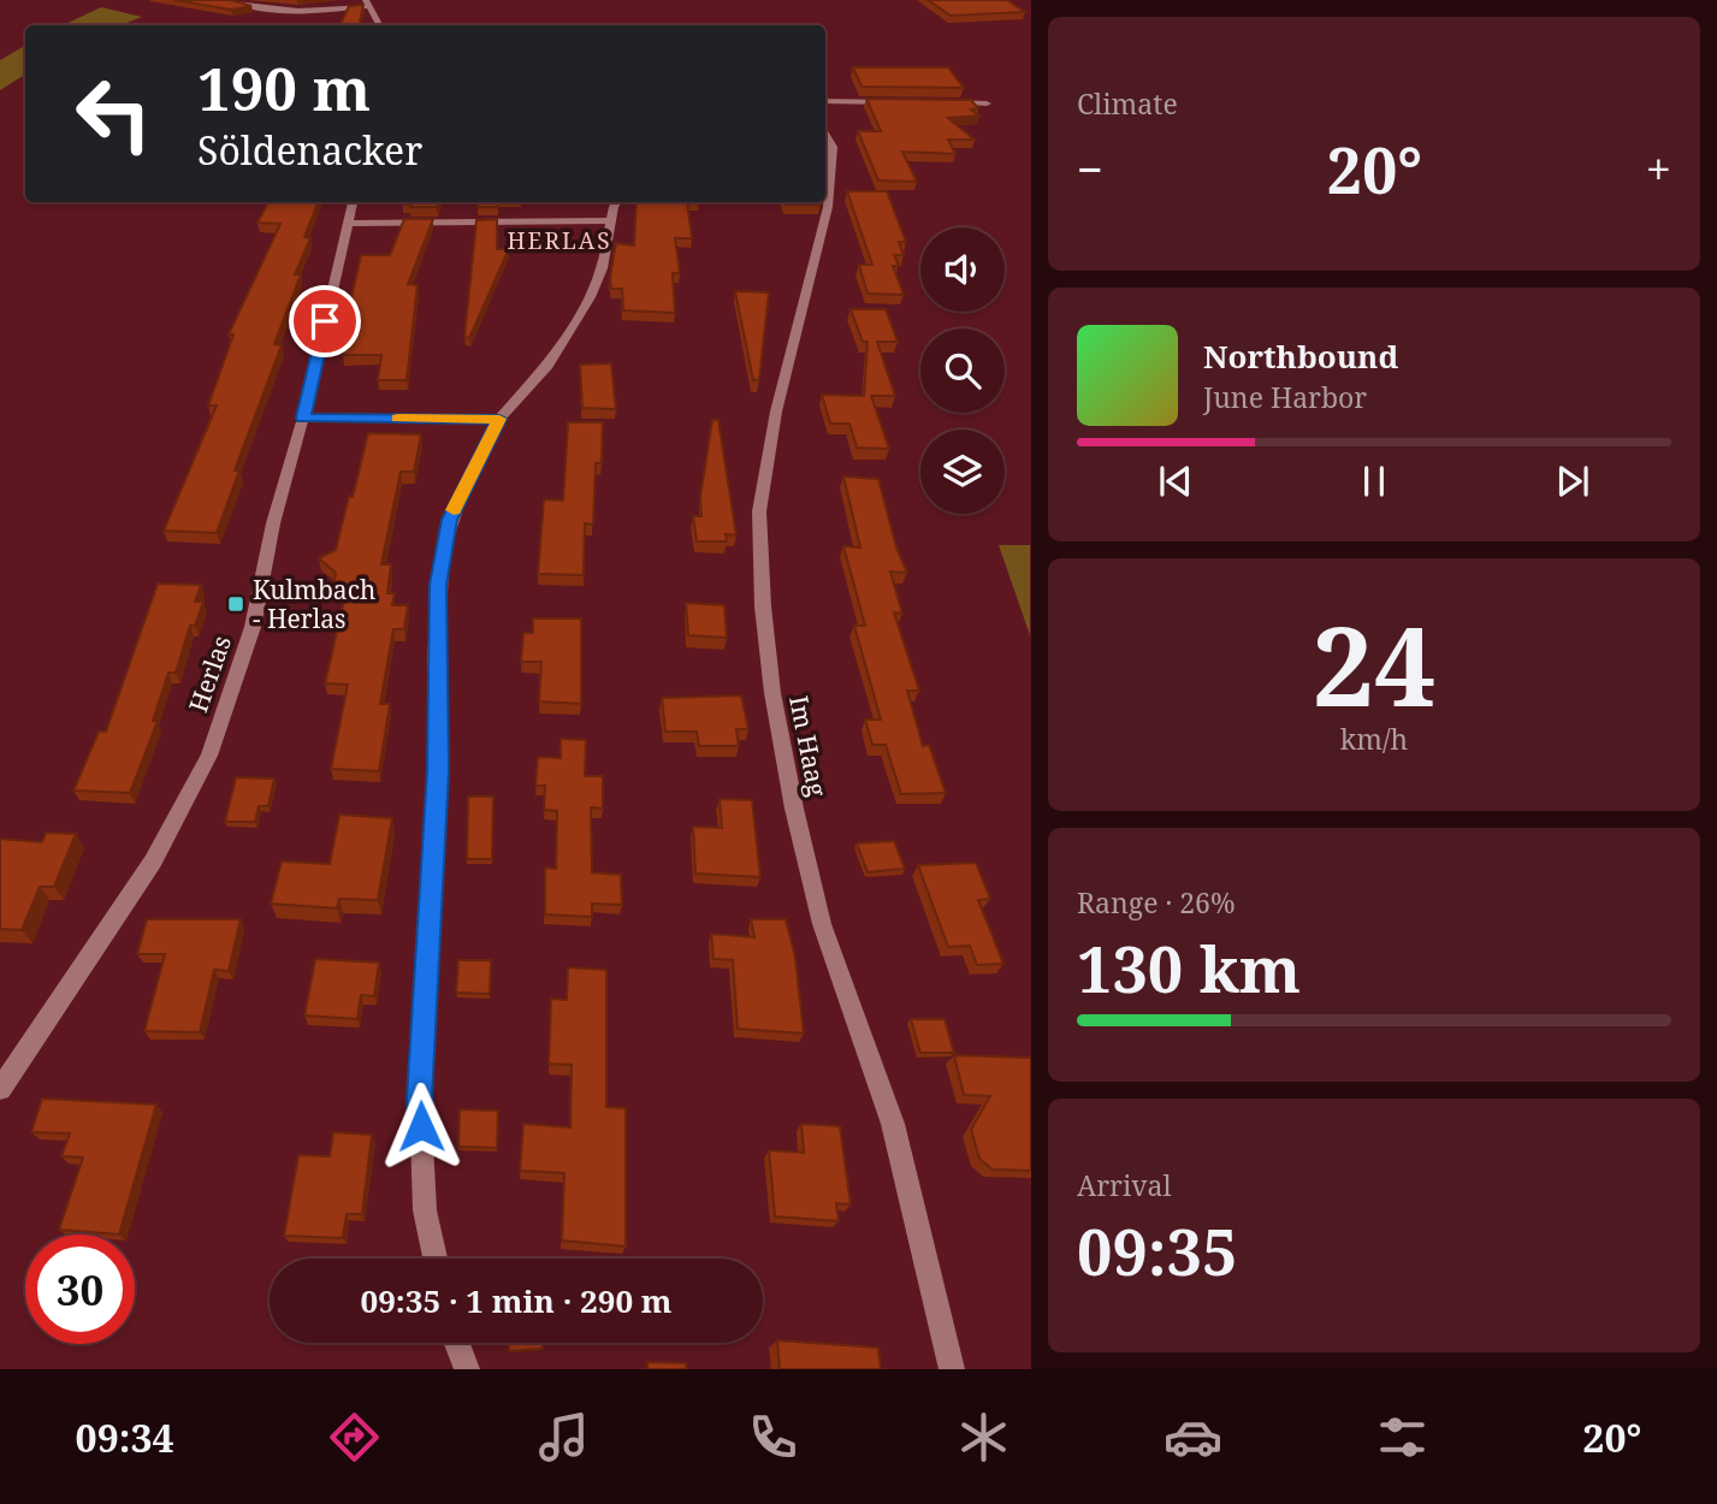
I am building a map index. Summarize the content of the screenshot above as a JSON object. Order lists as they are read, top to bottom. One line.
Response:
{"streets":{"street":["Herlas","Im Haag"]},"districts":["HERLAS"],"places":{"transit":["Kulmbach - Herlas"]},"page":{"tile":["Climate",["24","km/h"],["Range · 26%","130 km"],["Arrival","09:35"]],"turn":["190 m","Söldenacker"],"heat":["−","20°","+"],"song":["Northbound","June Harbor"],"limit":"30","trip":"09:35 · 1 min · 290 m","tabs":["09:34","20°"]}}
